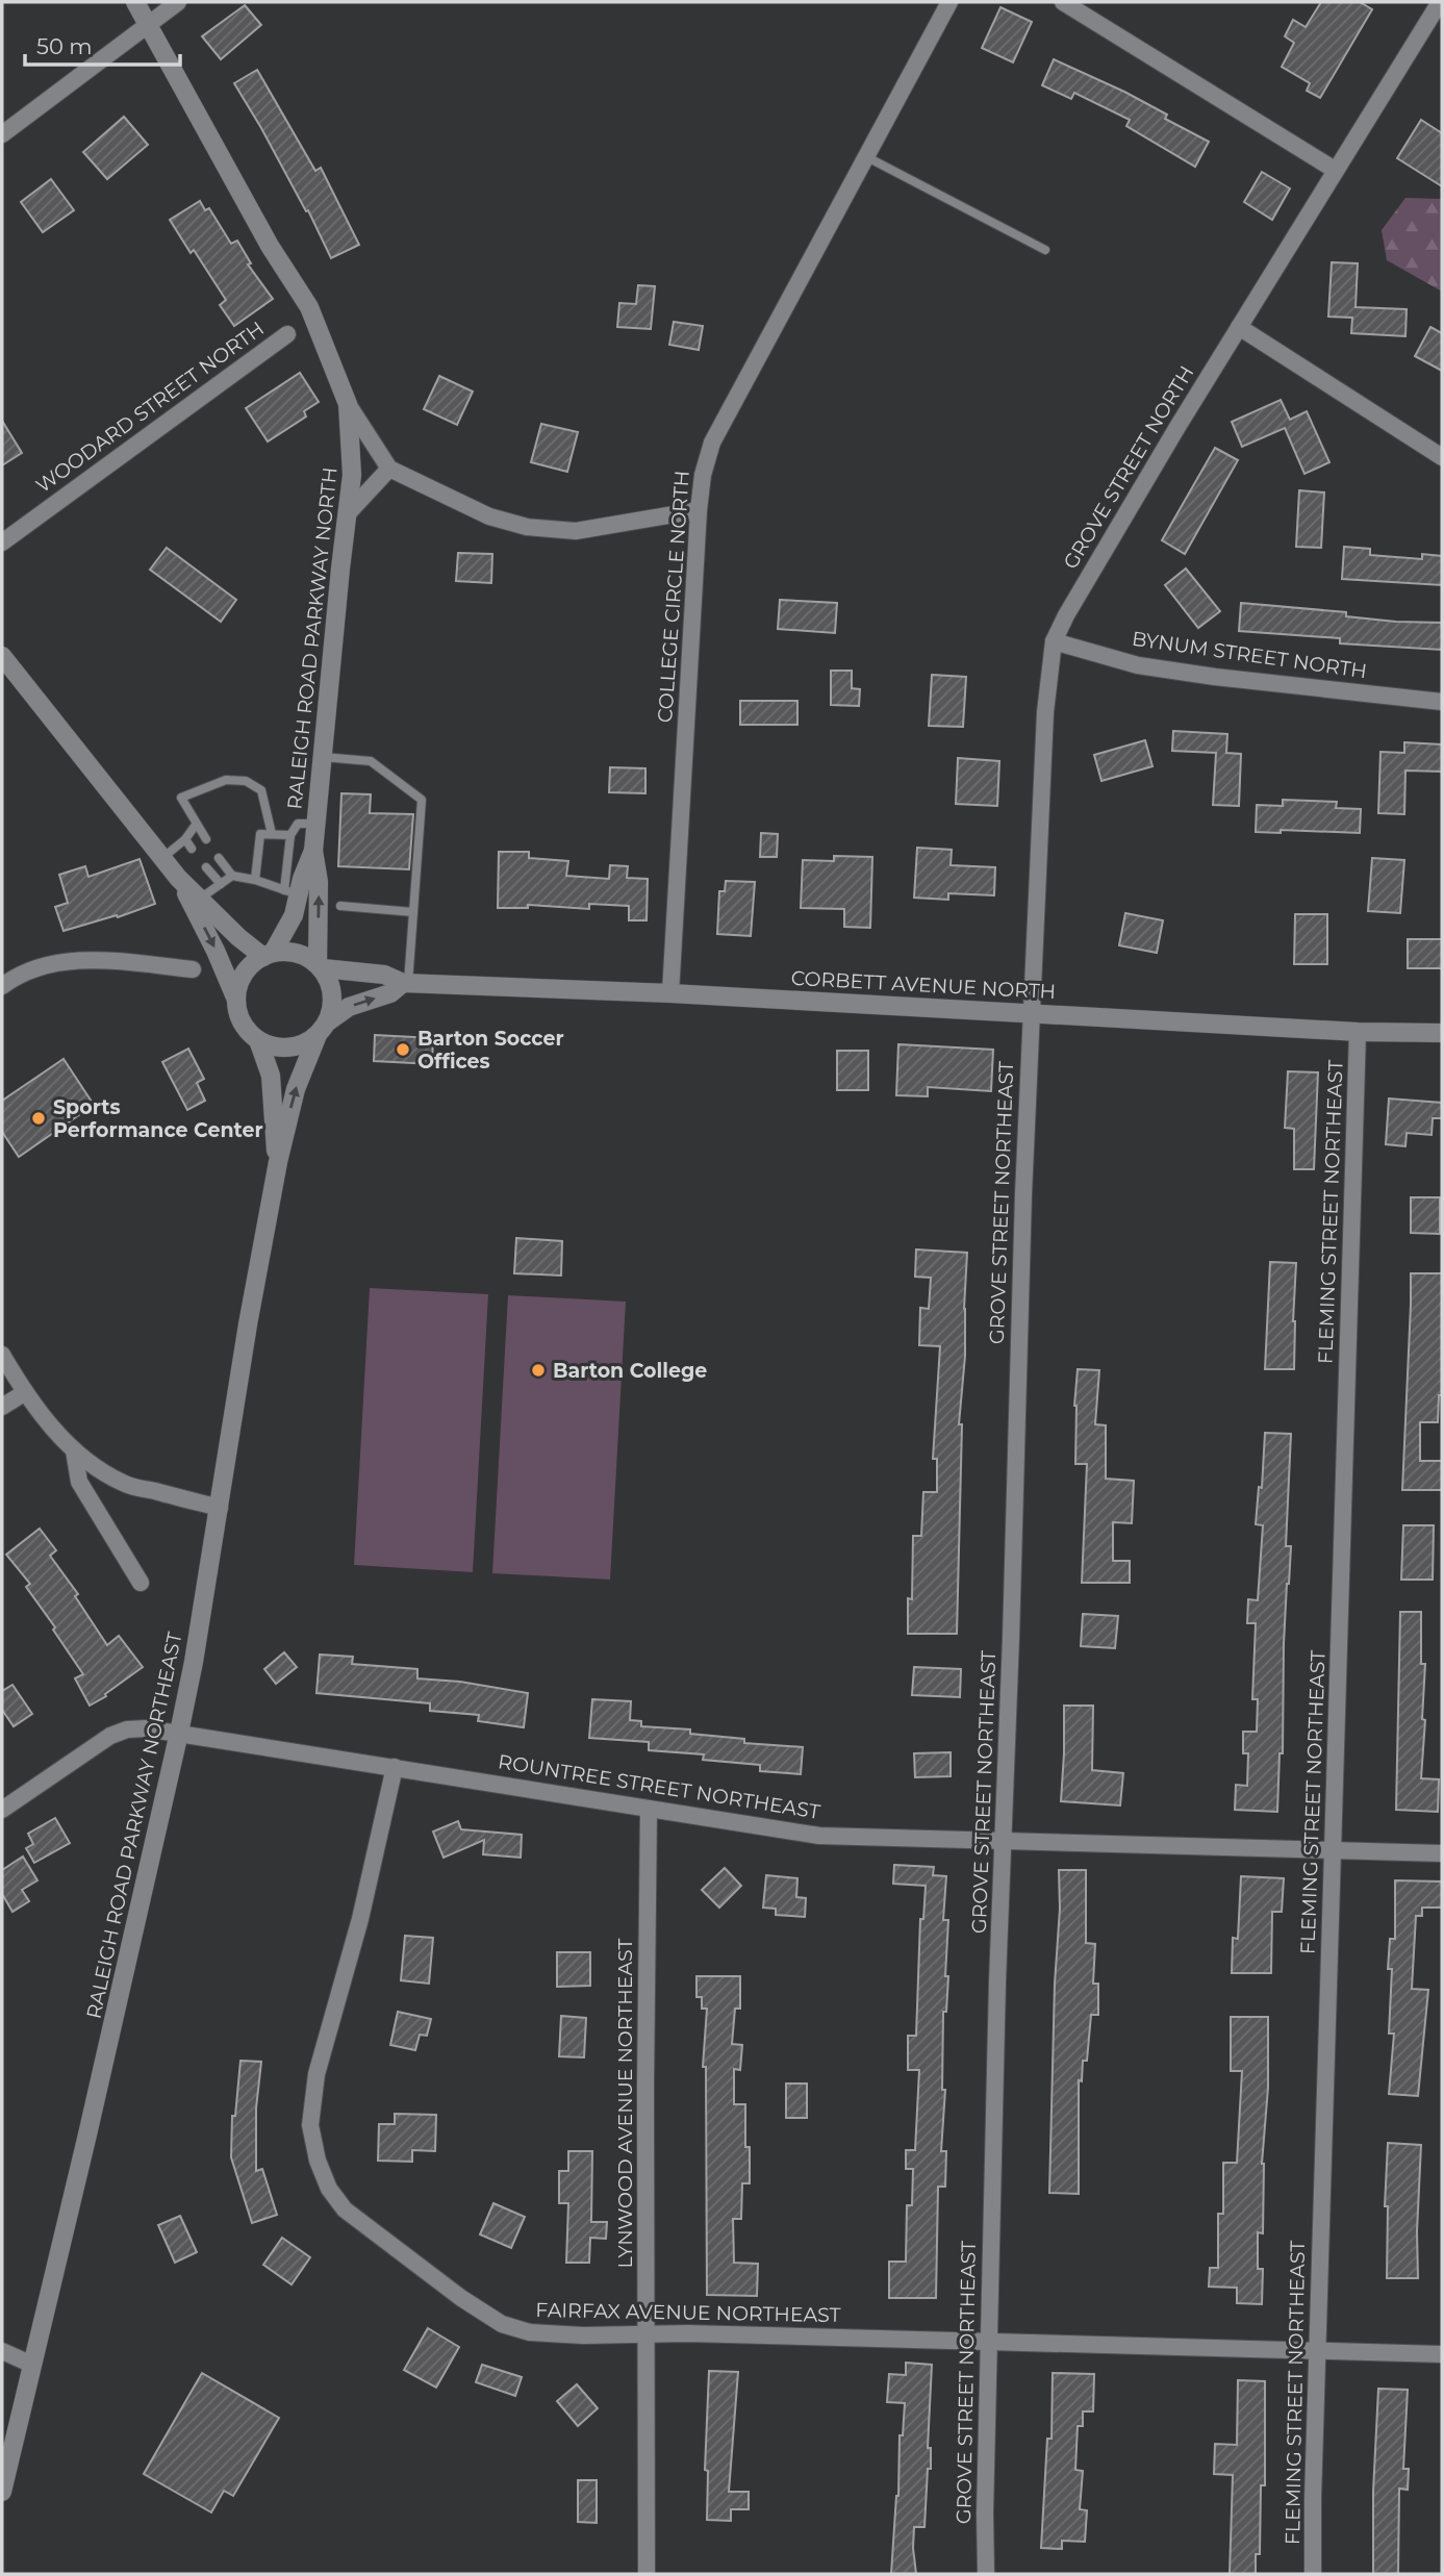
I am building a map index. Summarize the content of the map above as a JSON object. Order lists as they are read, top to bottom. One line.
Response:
{"streets":{"street":["WOODARD STREET NORTH","GROVE STREET NORTH","COLLEGE CIRCLE NORTH","RALEIGH ROAD PARKWAY NORTH","BYNUM STREET NORTH","CORBETT AVENUE NORTH","GROVE STREET NORTHEAST","FLEMING STREET NORTHEAST","ROUNTREE STREET NORTHEAST","RALEIGH ROAD PARKWAY NORTHEAST","LYNWOOD AVENUE NORTHEAST","FAIRFAX AVENUE NORTHEAST"]},"crossings":[["GROVE STREET NORTH","BYNUM STREET NORTH"],["GROVE STREET NORTH","CORBETT AVENUE NORTH"],["GROVE STREET NORTH","GROVE STREET NORTHEAST"],["COLLEGE CIRCLE NORTH","CORBETT AVENUE NORTH"],["RALEIGH ROAD PARKWAY NORTH","CORBETT AVENUE NORTH"],["RALEIGH ROAD PARKWAY NORTH","RALEIGH ROAD PARKWAY NORTHEAST"],["CORBETT AVENUE NORTH","GROVE STREET NORTHEAST"],["CORBETT AVENUE NORTH","FLEMING STREET NORTHEAST"],["CORBETT AVENUE NORTH","RALEIGH ROAD PARKWAY NORTHEAST"],["GROVE STREET NORTHEAST","ROUNTREE STREET NORTHEAST"],["GROVE STREET NORTHEAST","FAIRFAX AVENUE NORTHEAST"],["FLEMING STREET NORTHEAST","ROUNTREE STREET NORTHEAST"],["FLEMING STREET NORTHEAST","FAIRFAX AVENUE NORTHEAST"],["ROUNTREE STREET NORTHEAST","RALEIGH ROAD PARKWAY NORTHEAST"],["ROUNTREE STREET NORTHEAST","LYNWOOD AVENUE NORTHEAST"],["ROUNTREE STREET NORTHEAST","FAIRFAX AVENUE NORTHEAST"],["LYNWOOD AVENUE NORTHEAST","FAIRFAX AVENUE NORTHEAST"]],"places":["Barton Soccer Offices","Sports Performance Center","Barton College"],"scale_bar":"50 m"}
